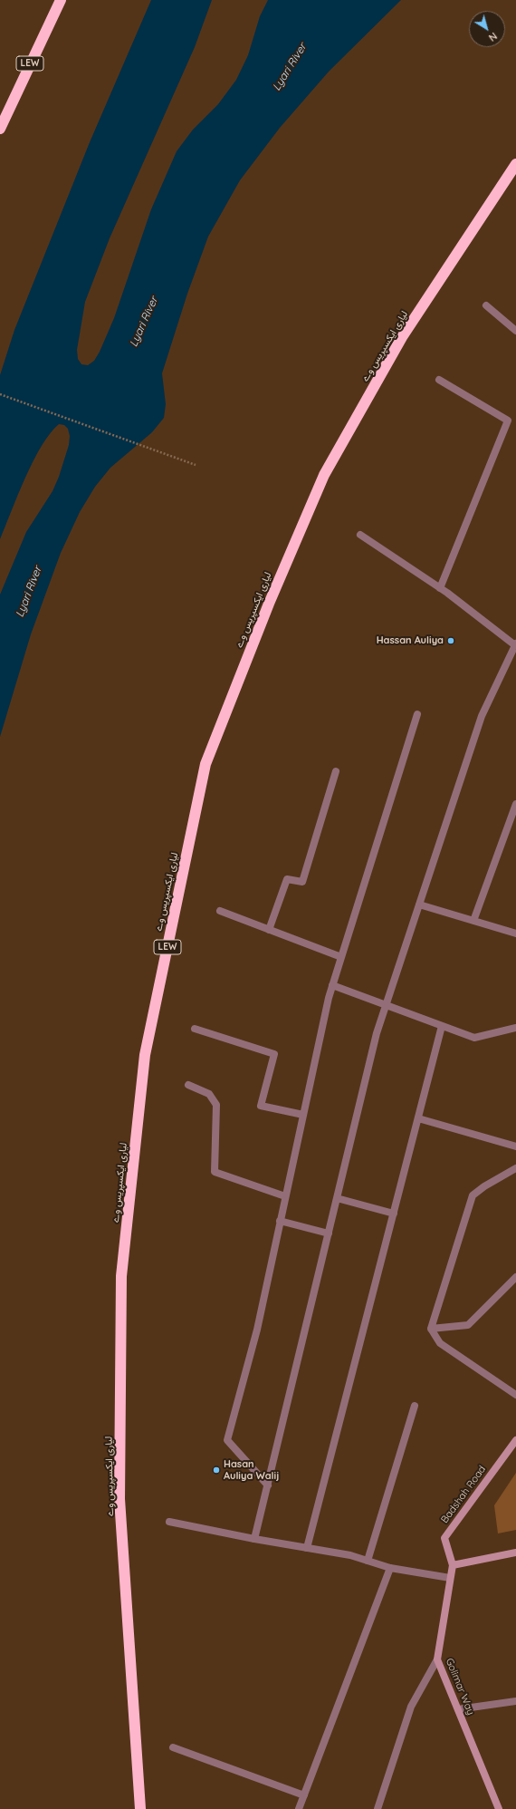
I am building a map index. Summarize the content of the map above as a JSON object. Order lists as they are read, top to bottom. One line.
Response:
{"streets":{"highway":["LEW","لیاری ایکسپریس وے"],"main road":["Badshah Road","Golimar Way"]},"crossings":[["Badshah Road","Golimar Way"]],"water":["Lyari River"],"places":["Hassan Auliya","Hasan Auliya Walij"],"north":"bottom right"}
